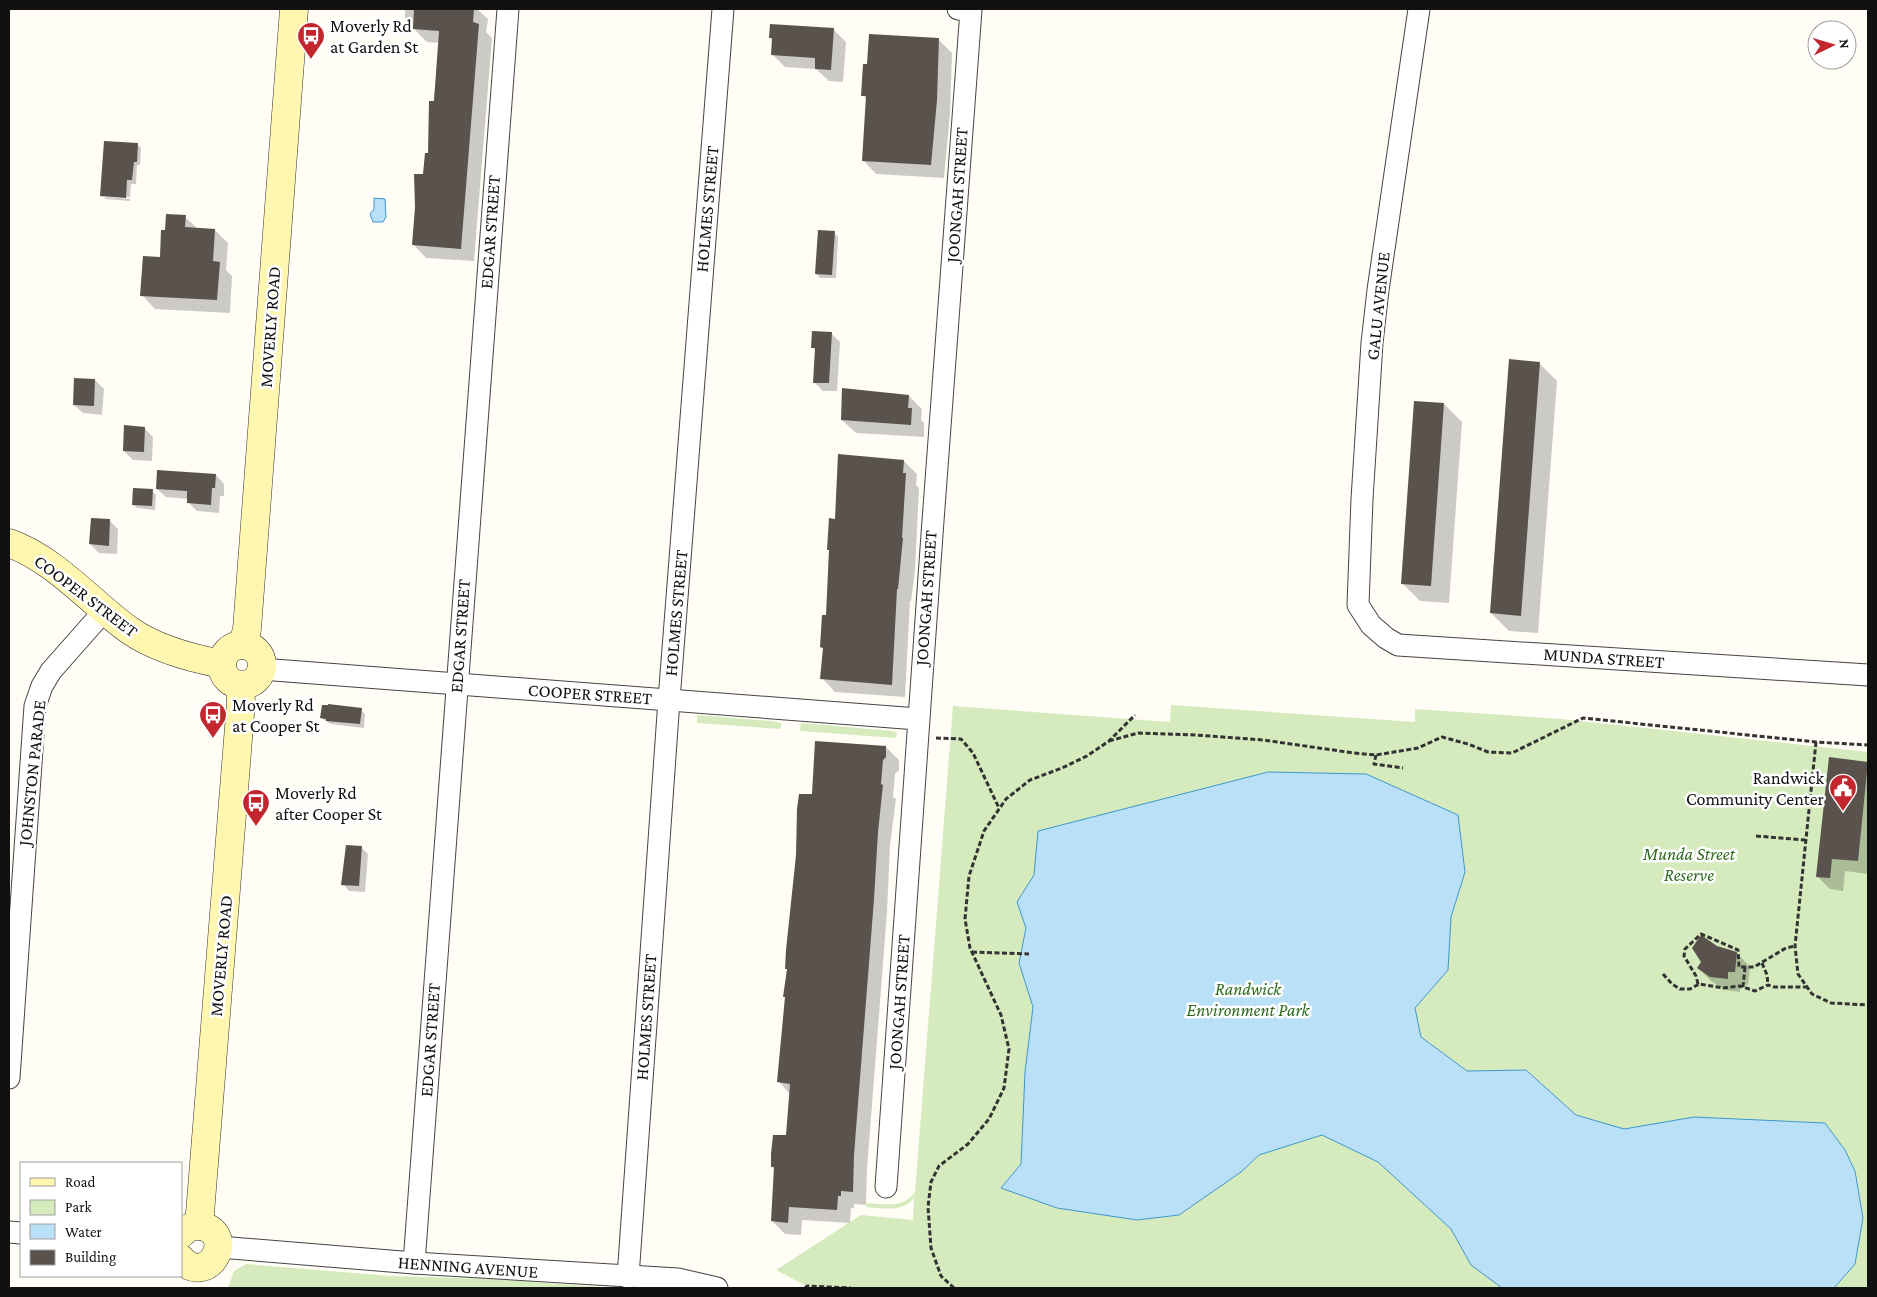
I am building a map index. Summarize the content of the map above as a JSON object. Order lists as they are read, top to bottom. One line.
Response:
{"streets":{"street":["JOONGAH STREET","HOLMES STREET","EDGAR STREET","GALU AVENUE","MOVERLY ROAD","COOPER STREET","MUNDA STREET","JOHNSTON PARADE","HENNING AVENUE"]},"crossings":[["JOONGAH STREET","COOPER STREET"],["HOLMES STREET","COOPER STREET"],["HOLMES STREET","HENNING AVENUE"],["EDGAR STREET","COOPER STREET"],["EDGAR STREET","HENNING AVENUE"],["GALU AVENUE","MUNDA STREET"],["MOVERLY ROAD","COOPER STREET"],["COOPER STREET","JOHNSTON PARADE"]],"parks":["Munda Street Reserve","Randwick Environment Park"],"places":{"bus stop":["Moverly Rd at Garden St","Moverly Rd at Cooper St","Moverly Rd after Cooper St"],"public building":["Randwick Community Center"]},"legend":["Road","Park","Water","Building"],"north":"right"}
